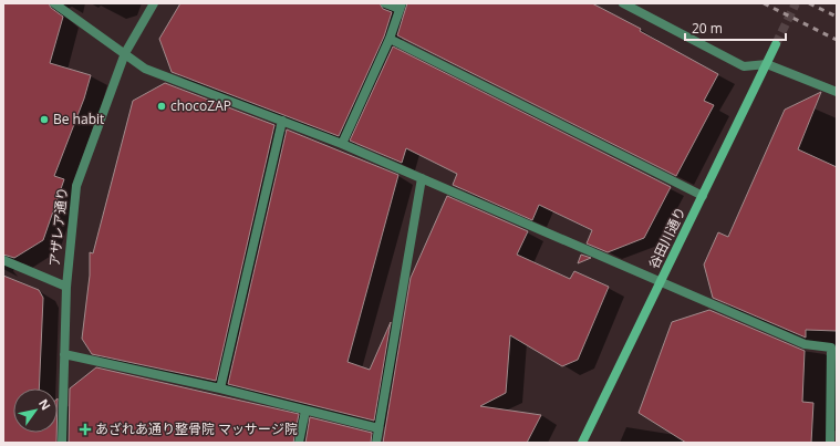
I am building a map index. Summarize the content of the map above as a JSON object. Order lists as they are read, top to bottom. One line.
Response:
{"streets":{"street":["アザレア通り","谷田川通り"]},"places":{"other":["chocoZAP","Be habit"],"health":["あざれあ通り整骨院 マッサージ院"]},"scale_bar":"20 m","north":"top right"}
